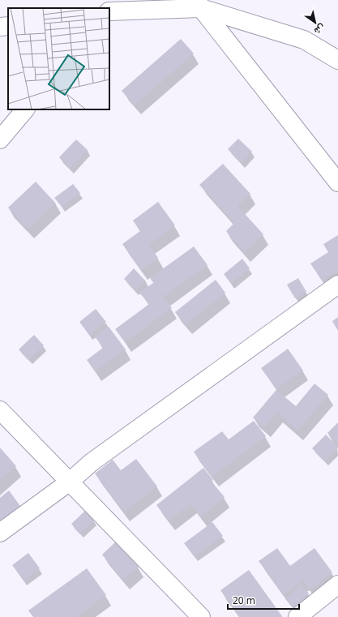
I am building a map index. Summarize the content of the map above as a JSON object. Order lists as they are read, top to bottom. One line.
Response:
{"scale_bar":"20 m","north":"bottom right"}
